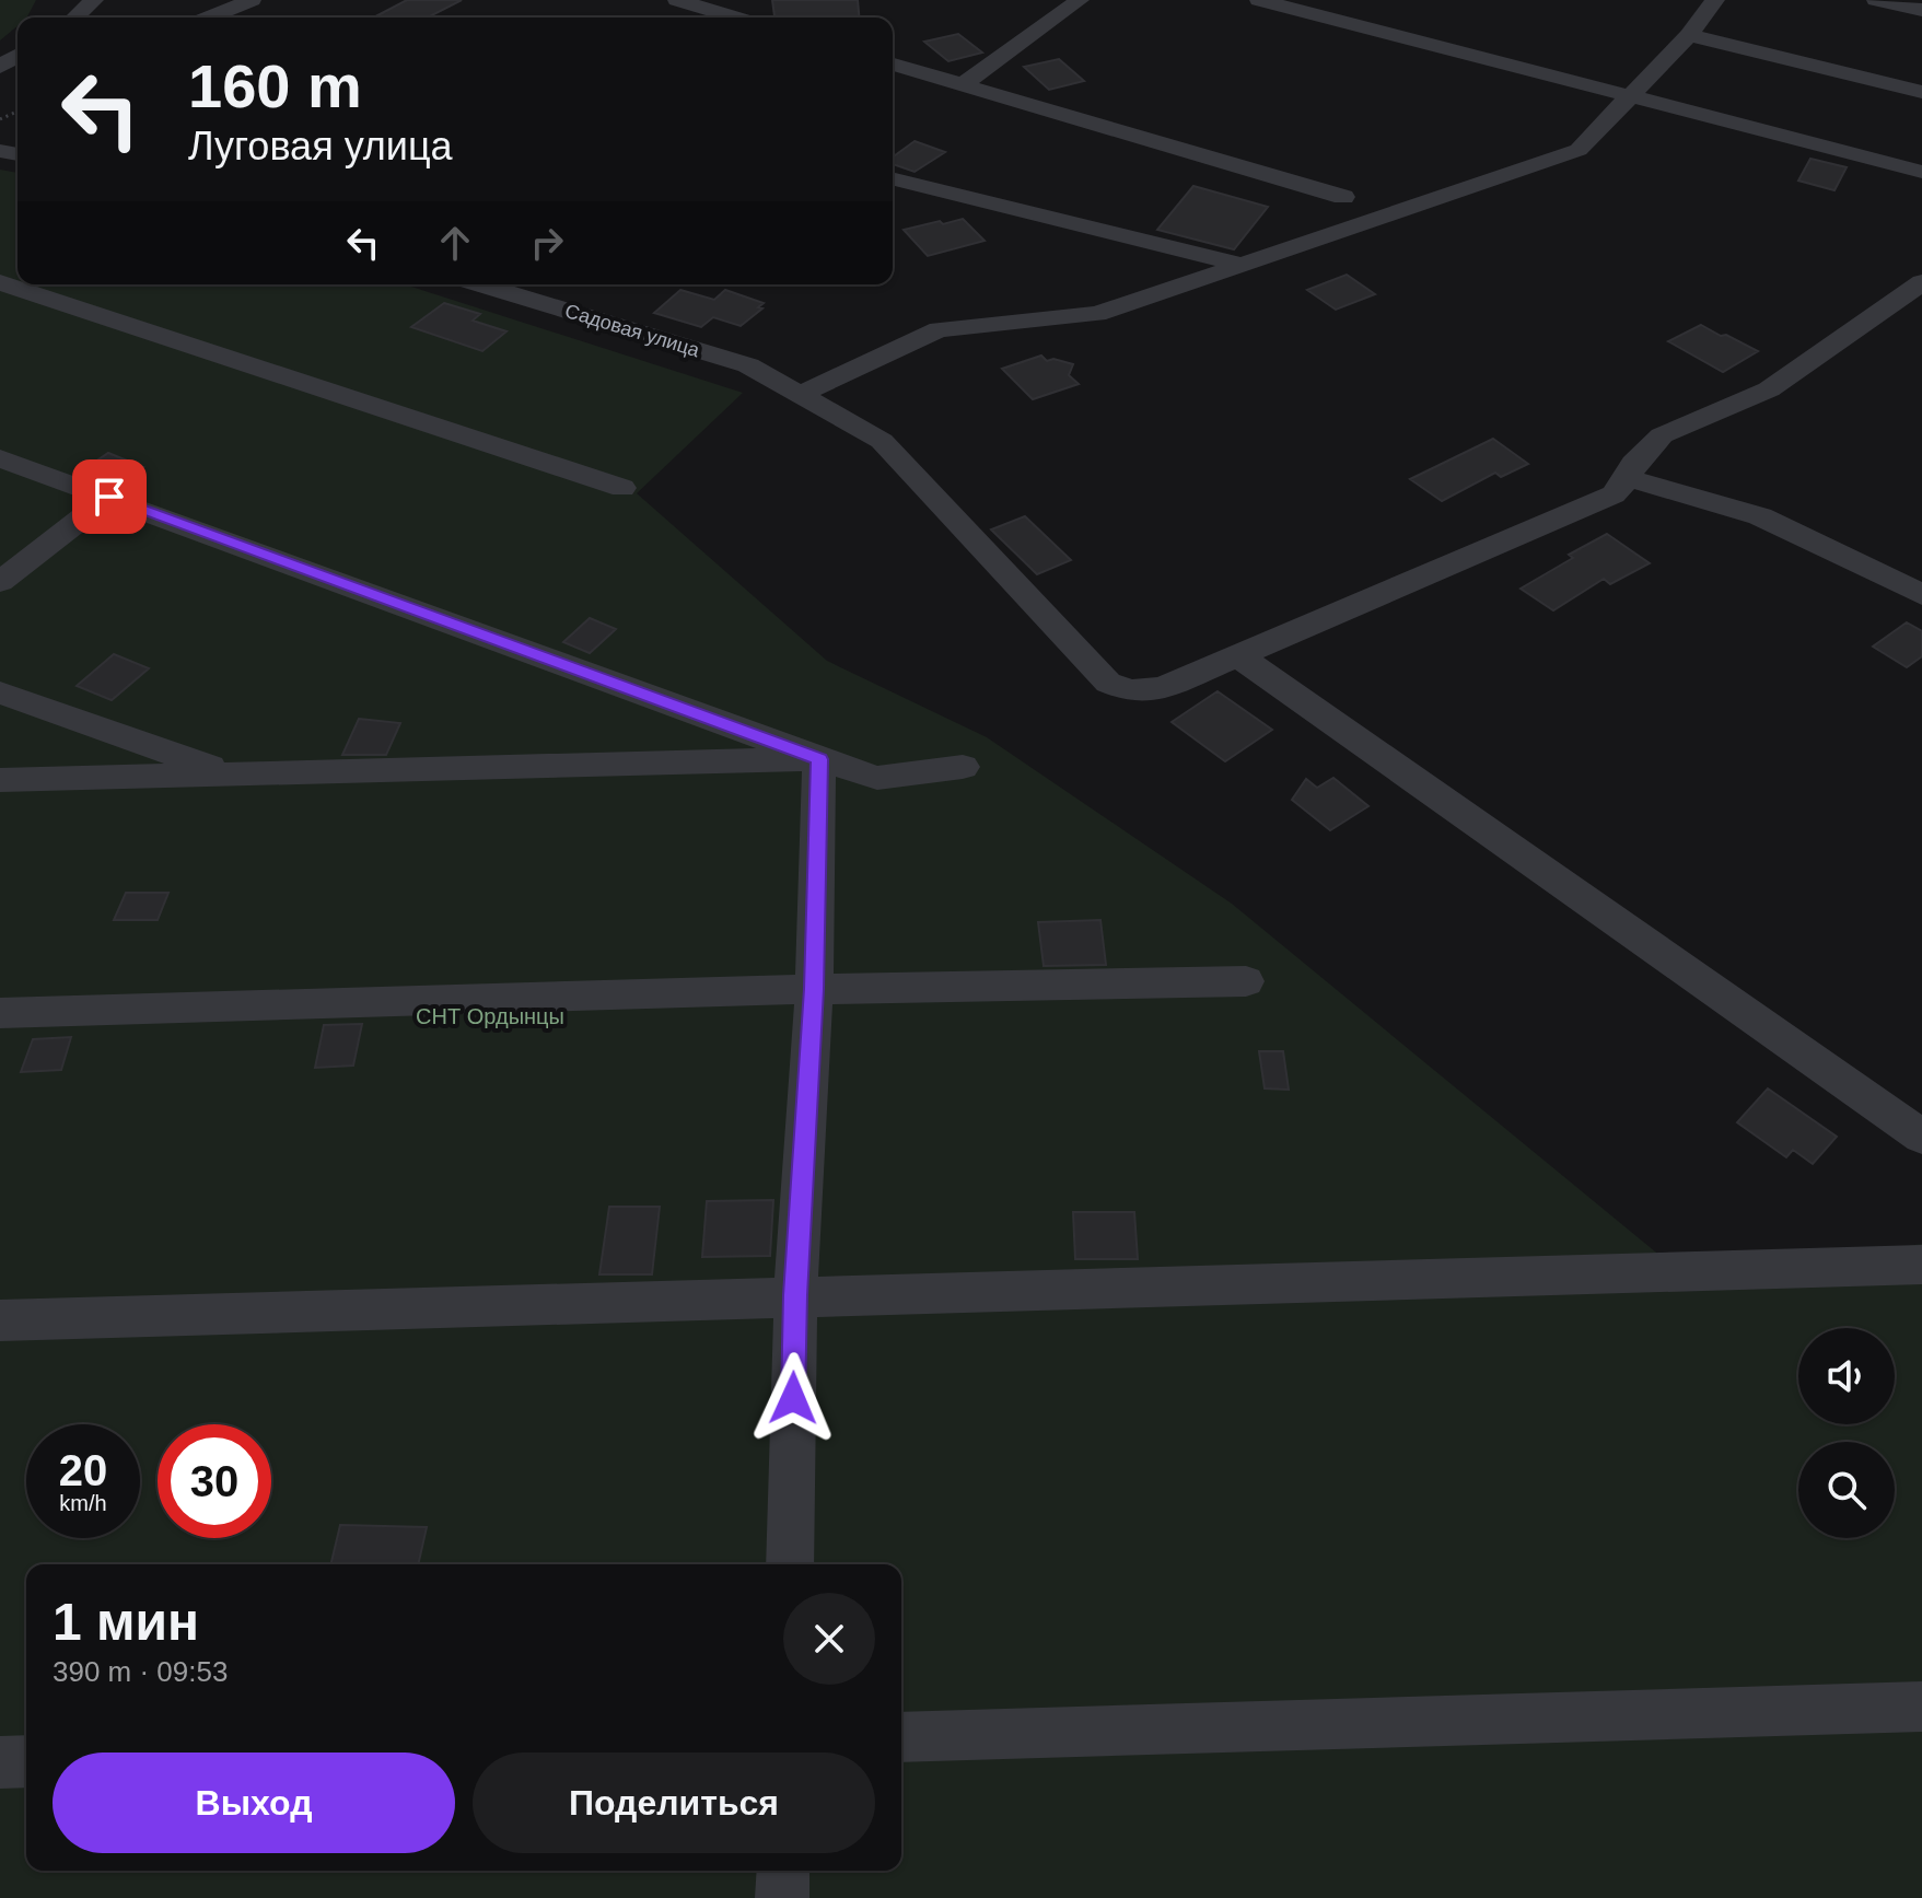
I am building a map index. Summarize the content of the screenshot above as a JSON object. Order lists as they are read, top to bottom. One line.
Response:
{"streets":{"street":["Садовая улица"]},"parks":["СНТ Ордынцы"],"page":{"turn":["160 m","Луговая улица"],"speed":"20 km/h","limit":"30","heading":["1 мин","390 m · 09:53"],"buttons":["Выход","Поделиться"]}}
